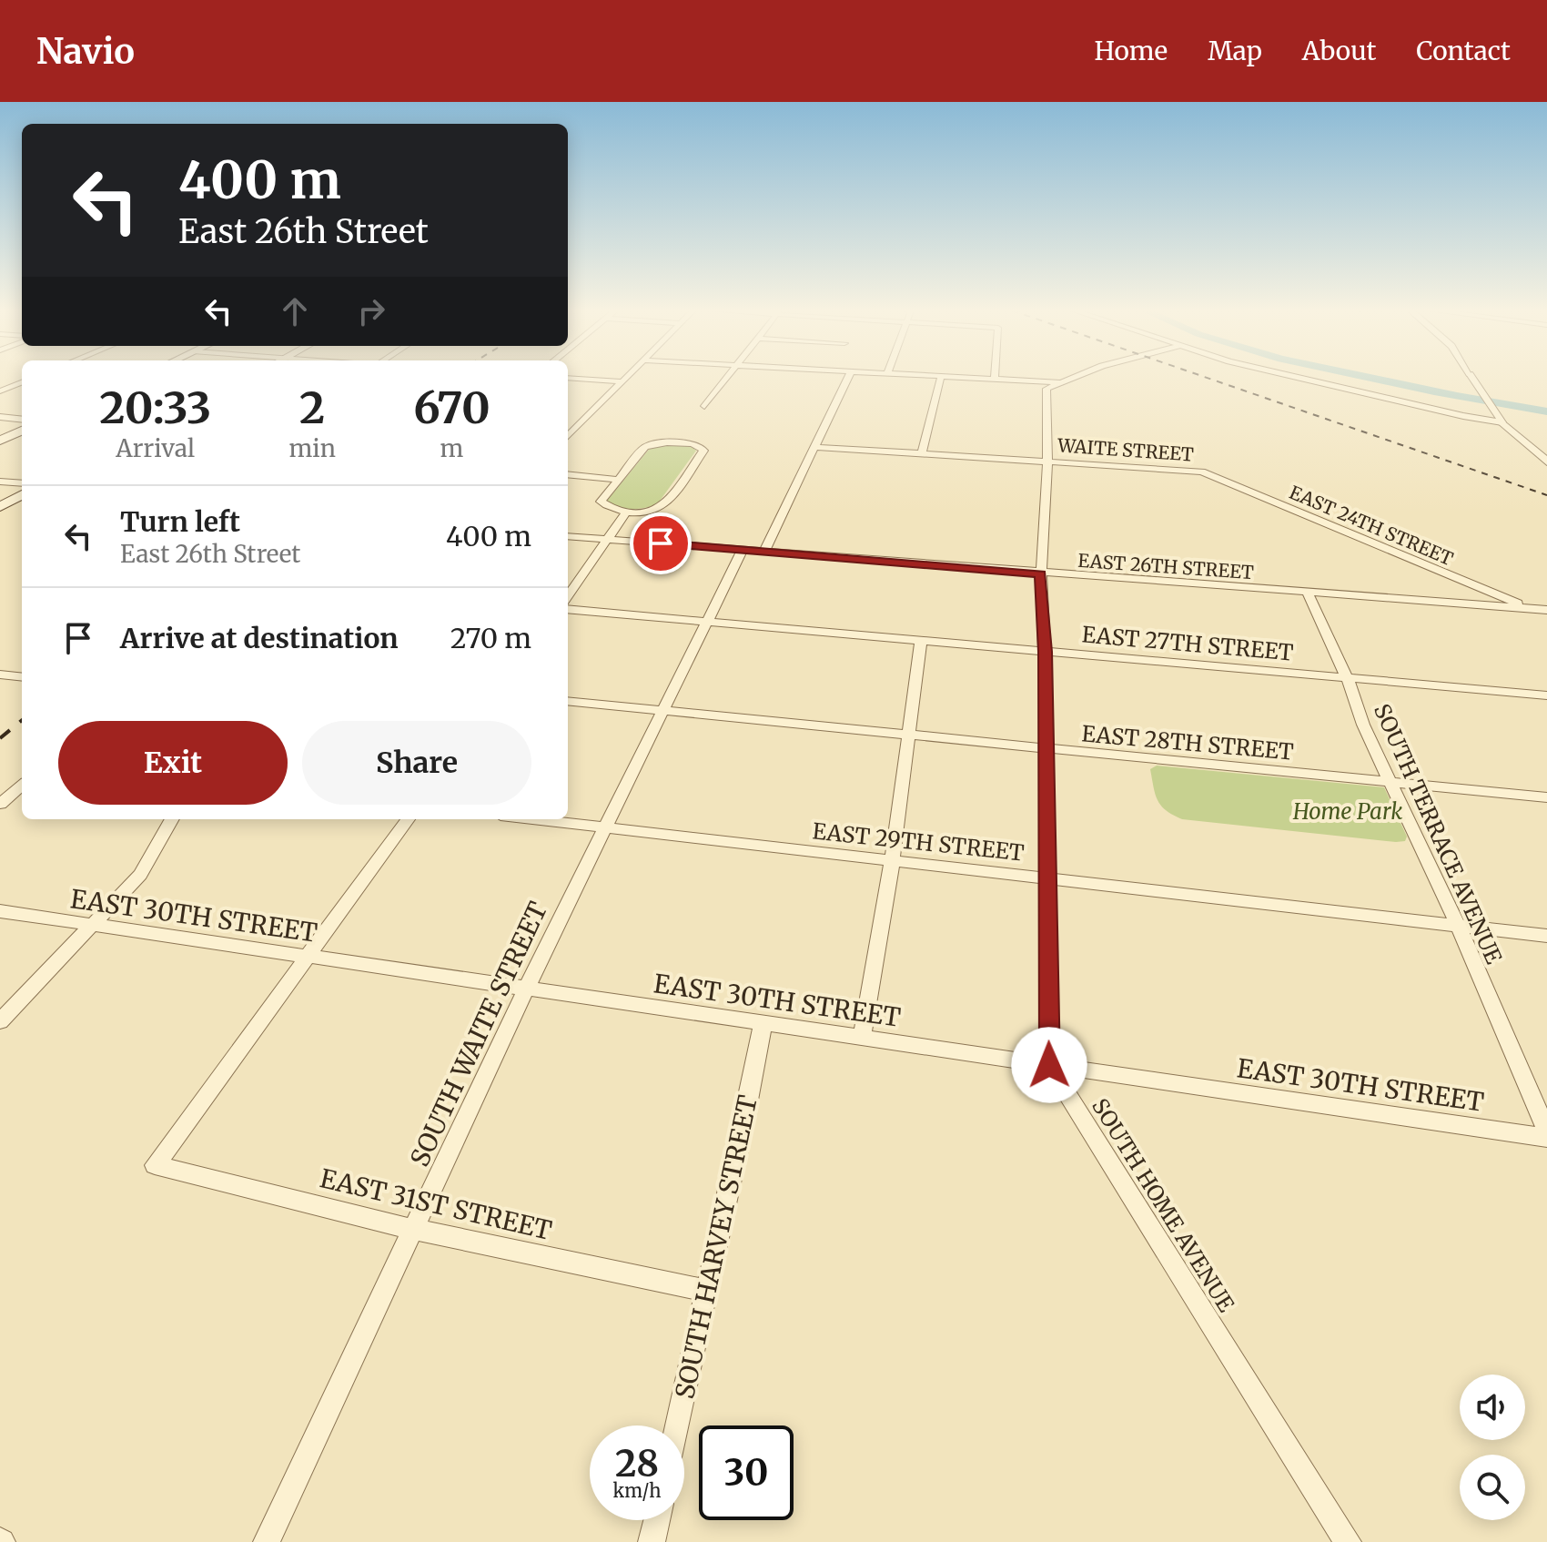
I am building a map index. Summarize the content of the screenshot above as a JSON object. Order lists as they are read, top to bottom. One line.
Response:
{"streets":{"street":["WAITE STREET","EAST 24TH STREET","EAST 26TH STREET","EAST 27TH STREET","EAST 28TH STREET","SOUTH TERRACE AVENUE","EAST 29TH STREET","EAST 30TH STREET","SOUTH WAITE STREET","EAST 31ST STREET","SOUTH HOME AVENUE","SOUTH HARVEY STREET"]},"crossings":[["WAITE STREET","EAST 24TH STREET"],["EAST 24TH STREET","EAST 26TH STREET"],["EAST 26TH STREET","SOUTH TERRACE AVENUE"],["EAST 26TH STREET","SOUTH WAITE STREET"],["EAST 27TH STREET","SOUTH TERRACE AVENUE"],["EAST 27TH STREET","SOUTH WAITE STREET"],["EAST 28TH STREET","SOUTH TERRACE AVENUE"],["EAST 28TH STREET","SOUTH WAITE STREET"],["SOUTH TERRACE AVENUE","EAST 29TH STREET"],["EAST 29TH STREET","SOUTH WAITE STREET"],["EAST 30TH STREET","SOUTH WAITE STREET"],["EAST 30TH STREET","EAST 31ST STREET"],["EAST 30TH STREET","SOUTH HOME AVENUE"],["EAST 30TH STREET","SOUTH HARVEY STREET"],["SOUTH WAITE STREET","EAST 31ST STREET"],["EAST 31ST STREET","SOUTH HARVEY STREET"]],"parks":["Home Park"],"page":{"header":"Navio","nav":["Home","Map","About","Contact"],"turn":["400 m","East 26th Street"],"eta":["20:33","Arrival","2","min","670","m"],"list":[{"name":"Turn left","note":"East 26th Street","value":"400 m"},{"name":"Arrive at destination","value":"270 m"}],"buttons":["Exit","Share"],"speed":"28 km/h","limit":"30"}}
